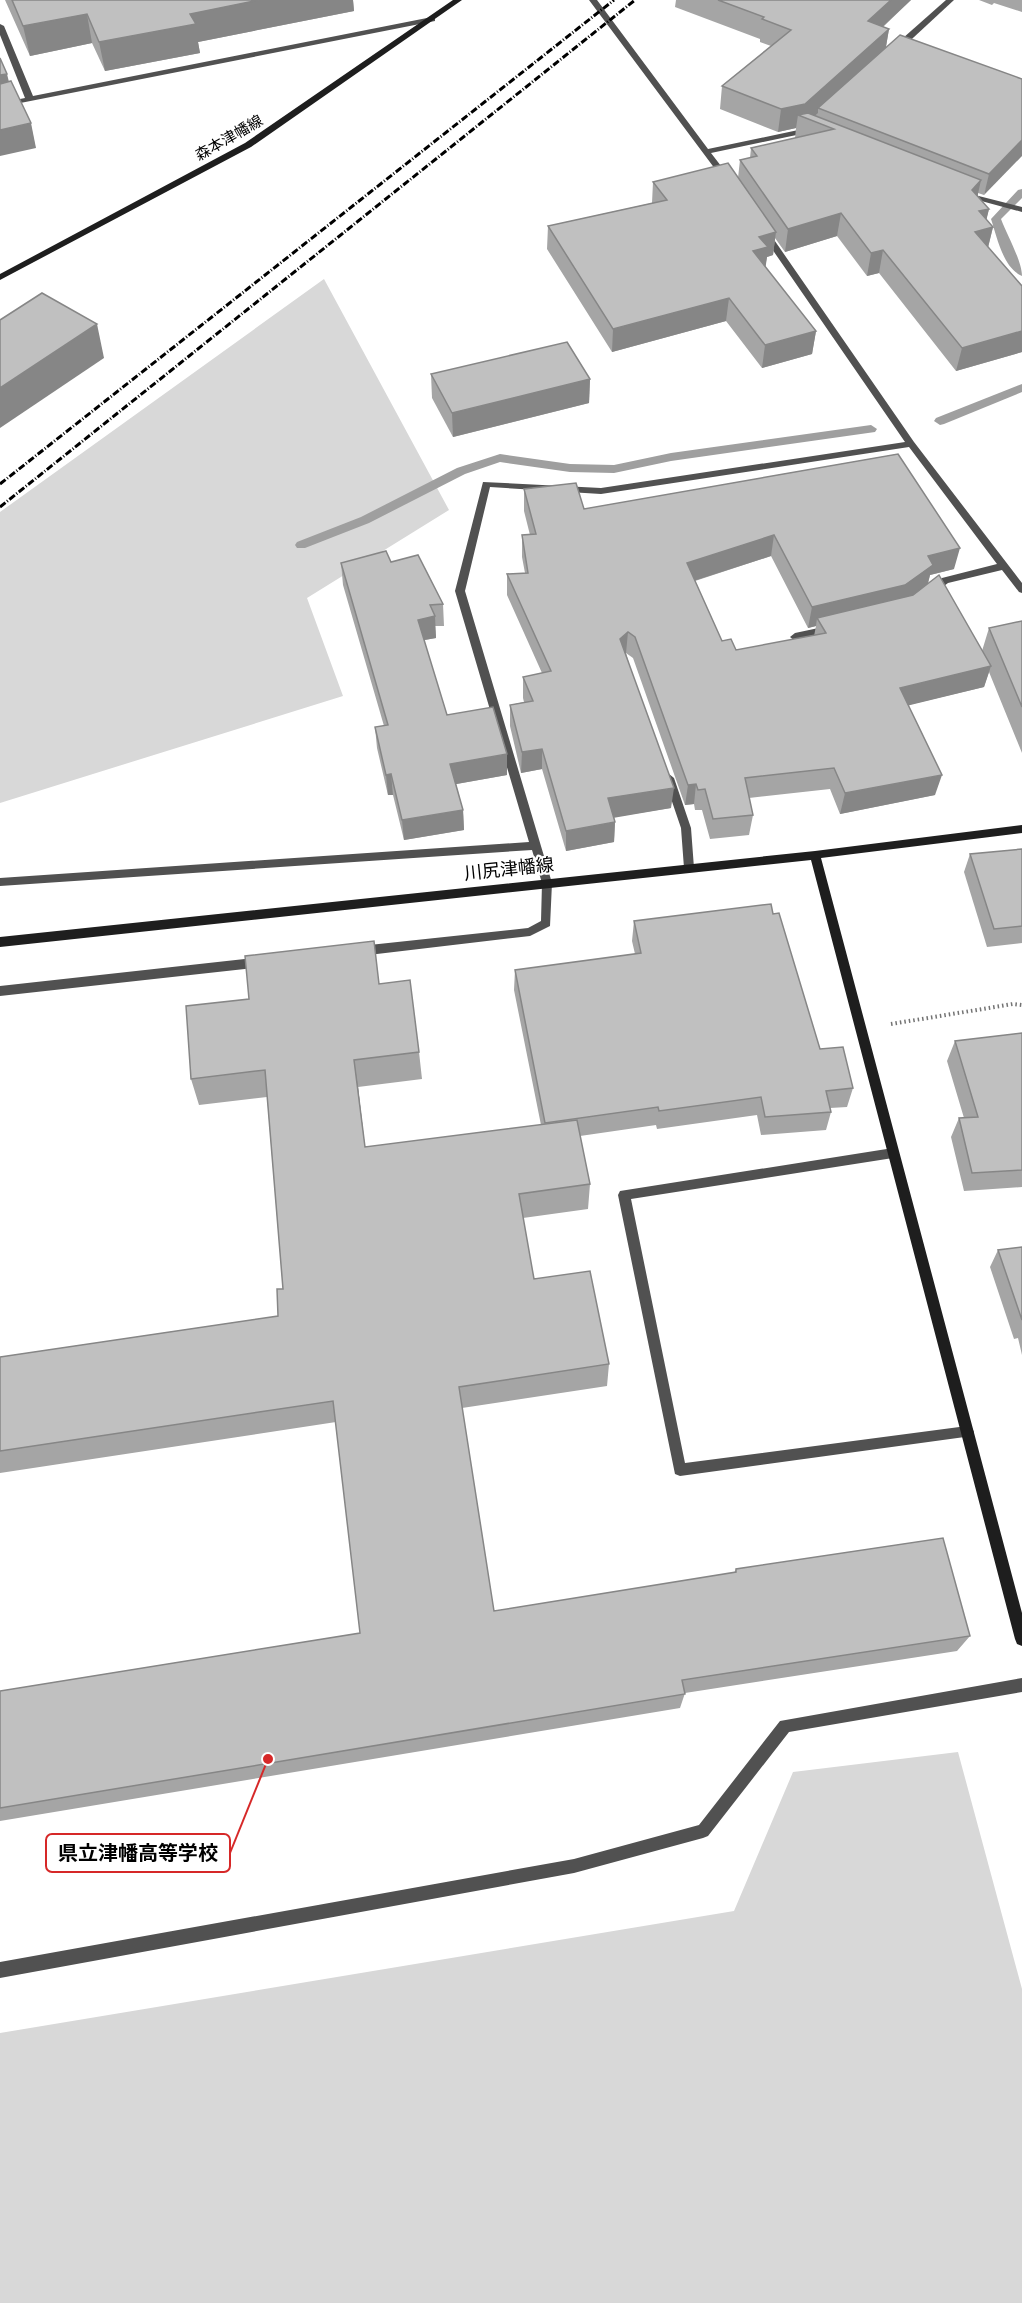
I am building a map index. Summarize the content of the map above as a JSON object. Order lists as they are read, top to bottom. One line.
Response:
{"streets":{"main road":["森本津幡線","川尻津幡線"]},"places":["県立津幡高等学校"]}
